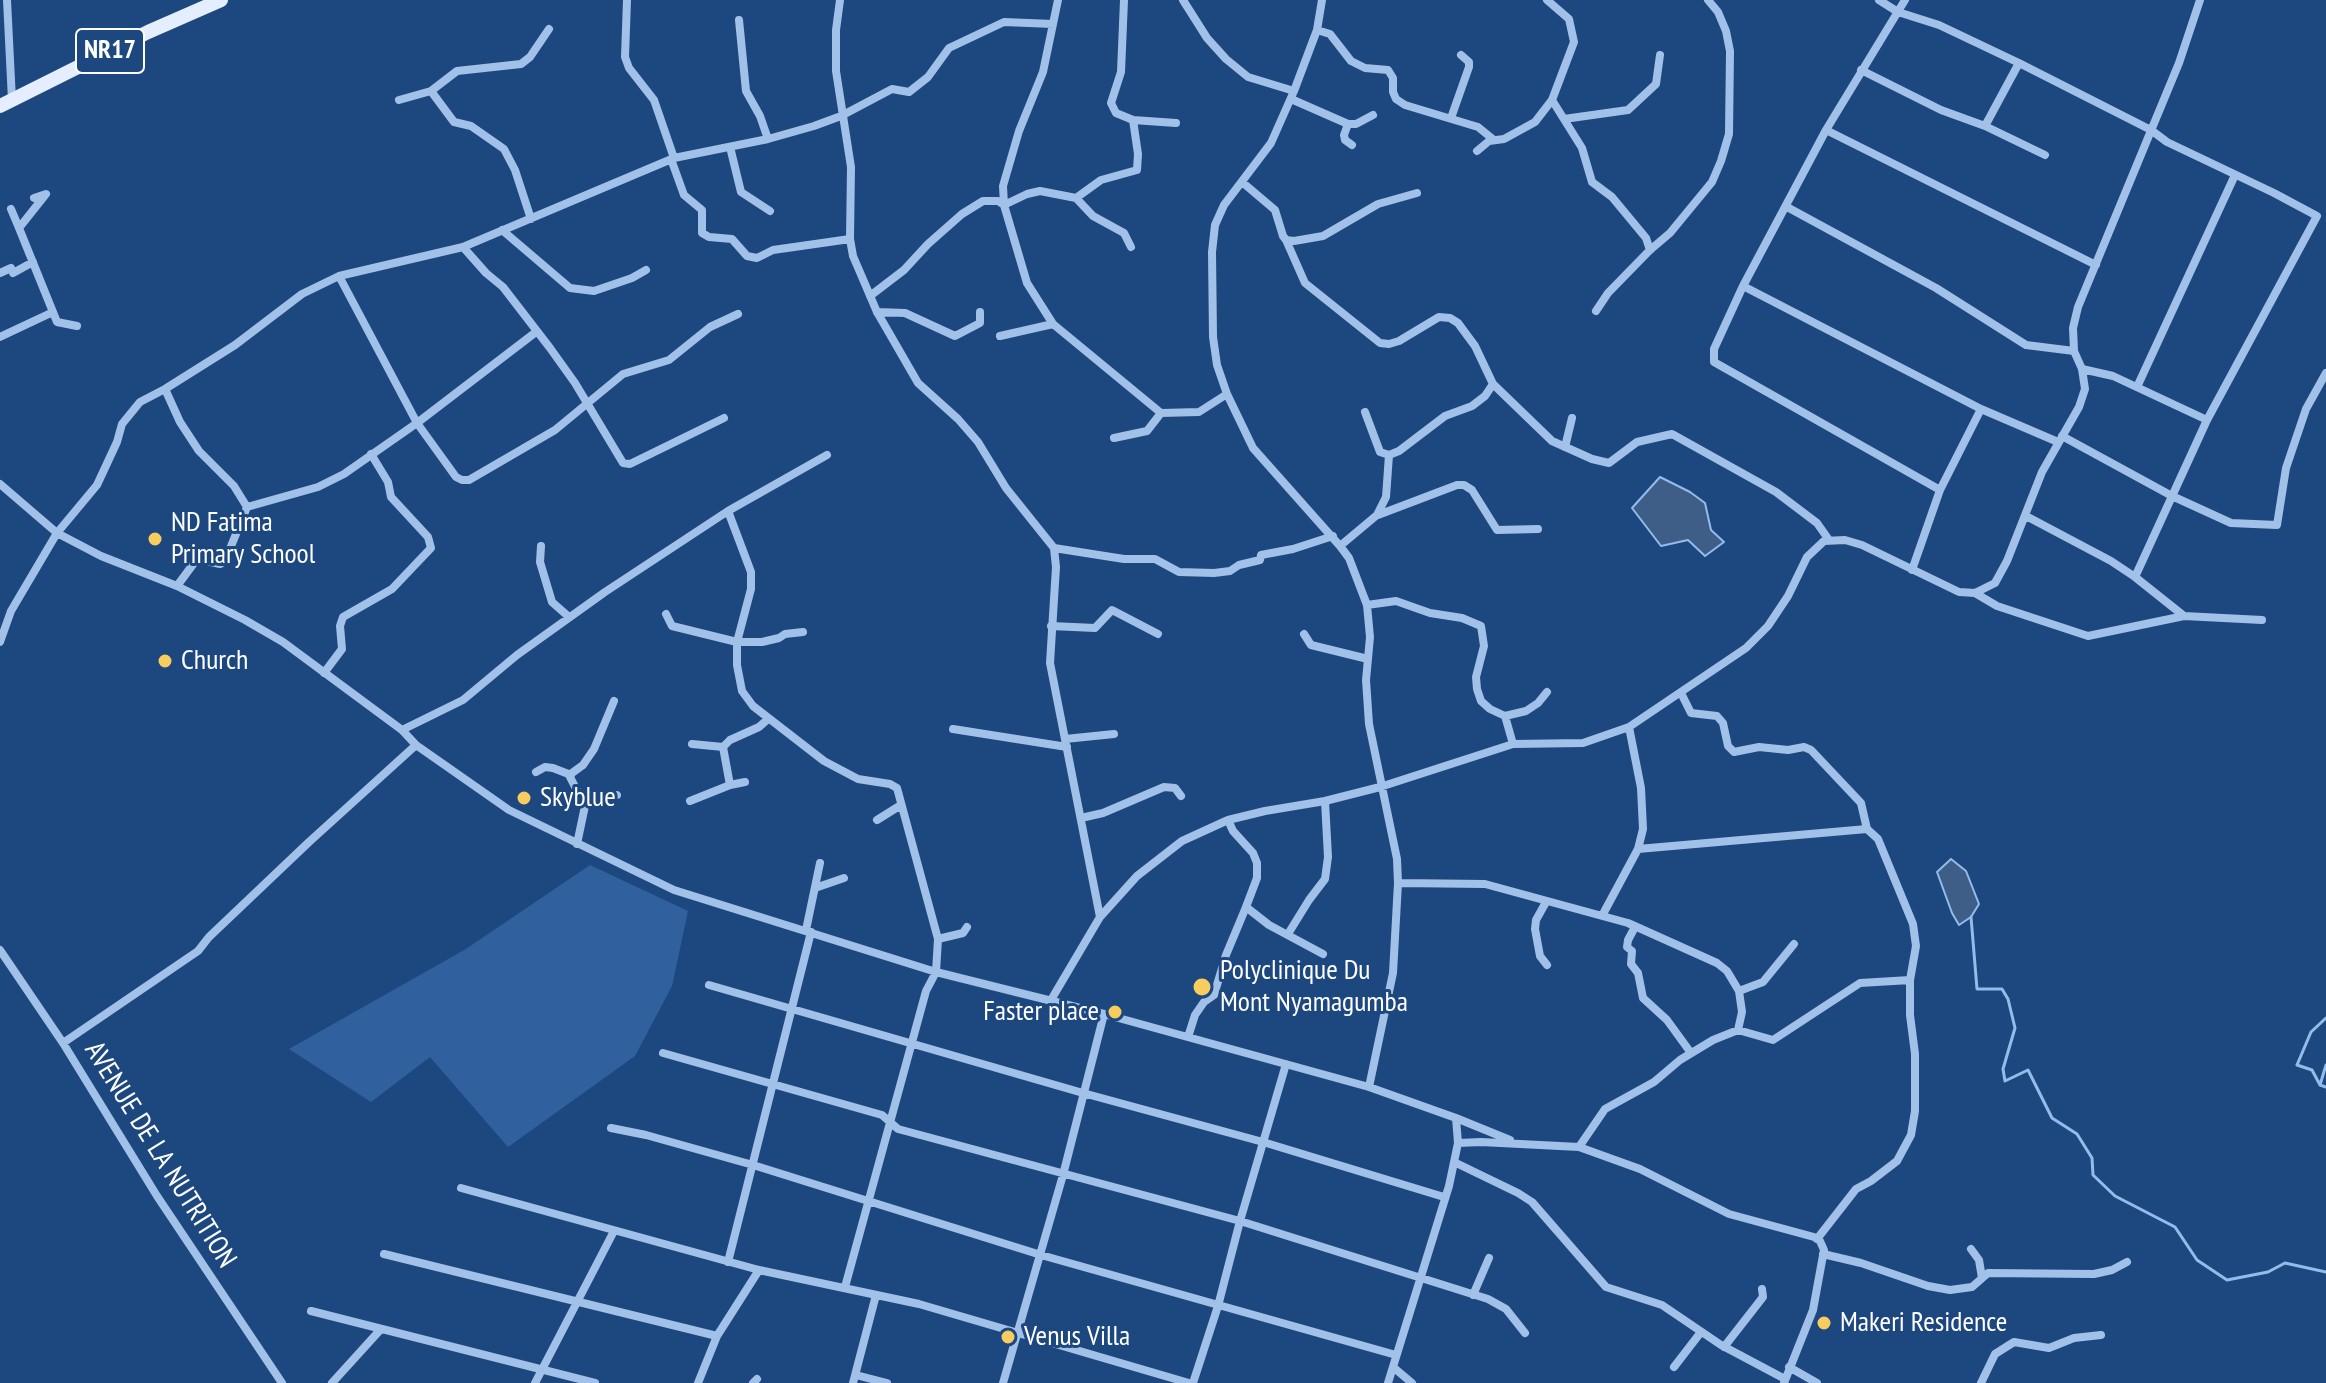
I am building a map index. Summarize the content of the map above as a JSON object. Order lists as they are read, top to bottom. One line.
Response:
{"streets":{"main road":["NR17"],"street":["AVENUE DE LA NUTRITION"]},"places":["ND Fatima Primary School","Church","Skyblue","Polyclinique Du Mont Nyamagumba","Faster place","Makeri Residence","Venus Villa"]}
